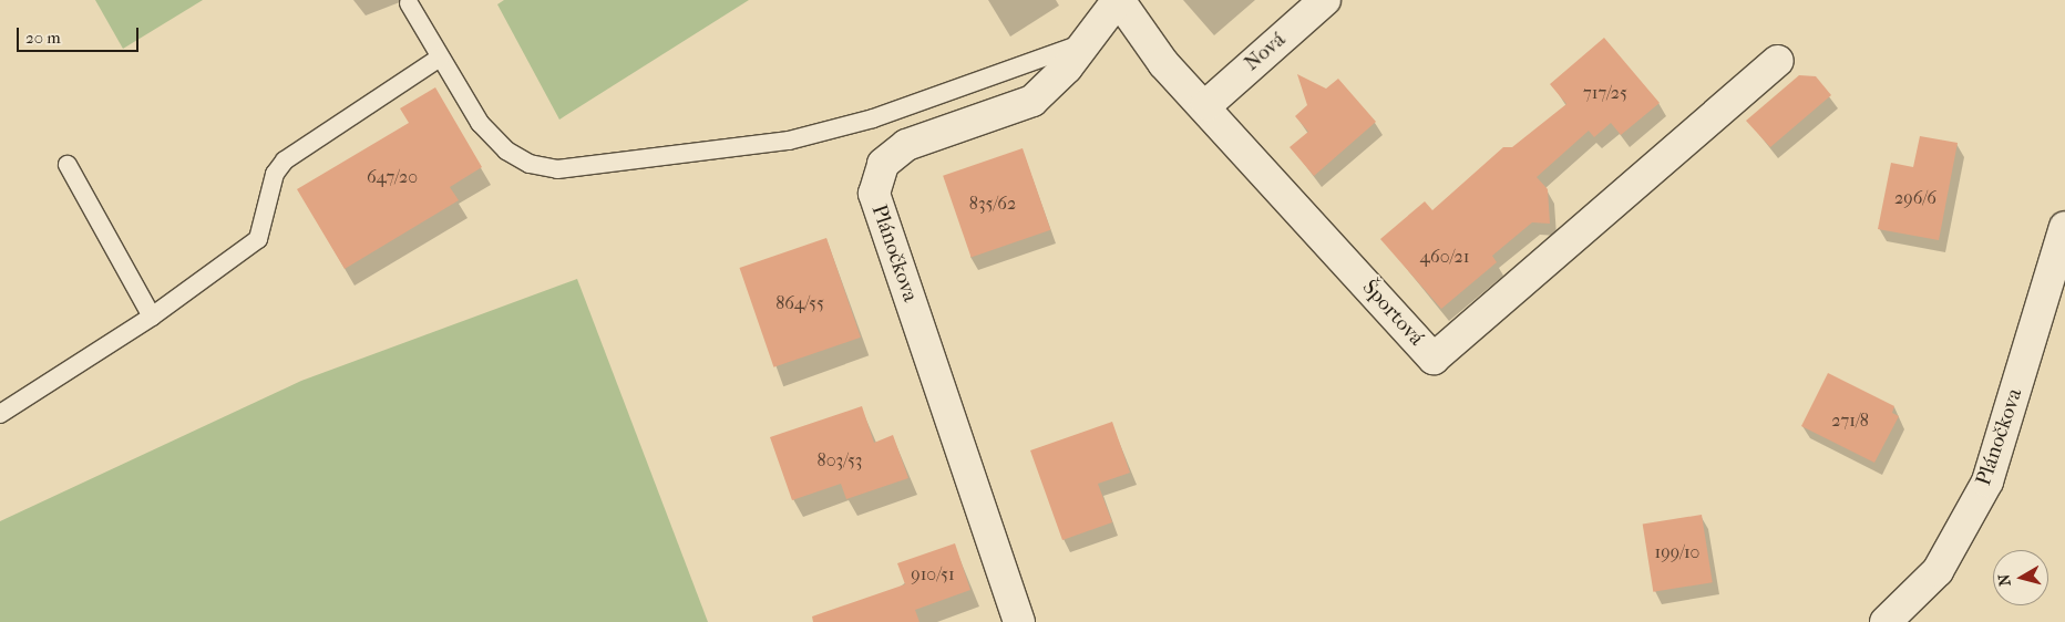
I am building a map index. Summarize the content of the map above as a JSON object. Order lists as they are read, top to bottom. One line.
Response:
{"streets":{"street":["Nová","Plánočkova","Športová"]},"crossings":[["Nová","Športová"],["Plánočkova","Športová"]],"house_numbers":["717/25","647/20","296/6","835/62","460/21","864/55","271/8","803/53","199/10","910/51"],"scale_bar":"20 m","north":"left"}
